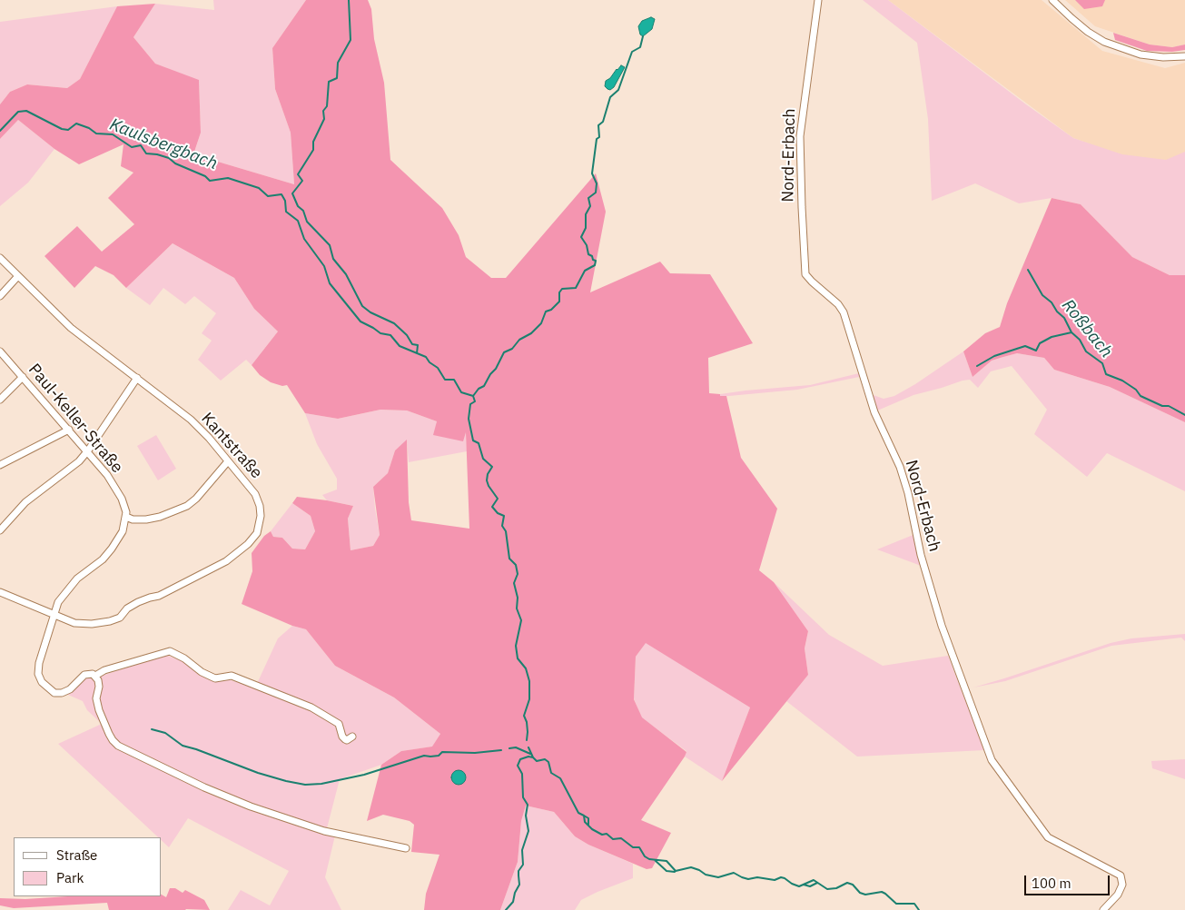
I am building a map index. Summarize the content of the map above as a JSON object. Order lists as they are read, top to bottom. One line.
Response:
{"streets":{"street":["Nord-Erbach","Paul-Keller-Straße","Kantstraße"]},"water":["Kaulsbergbach","Roßbach"],"legend":["Straße","Park"],"scale_bar":"100 m"}
